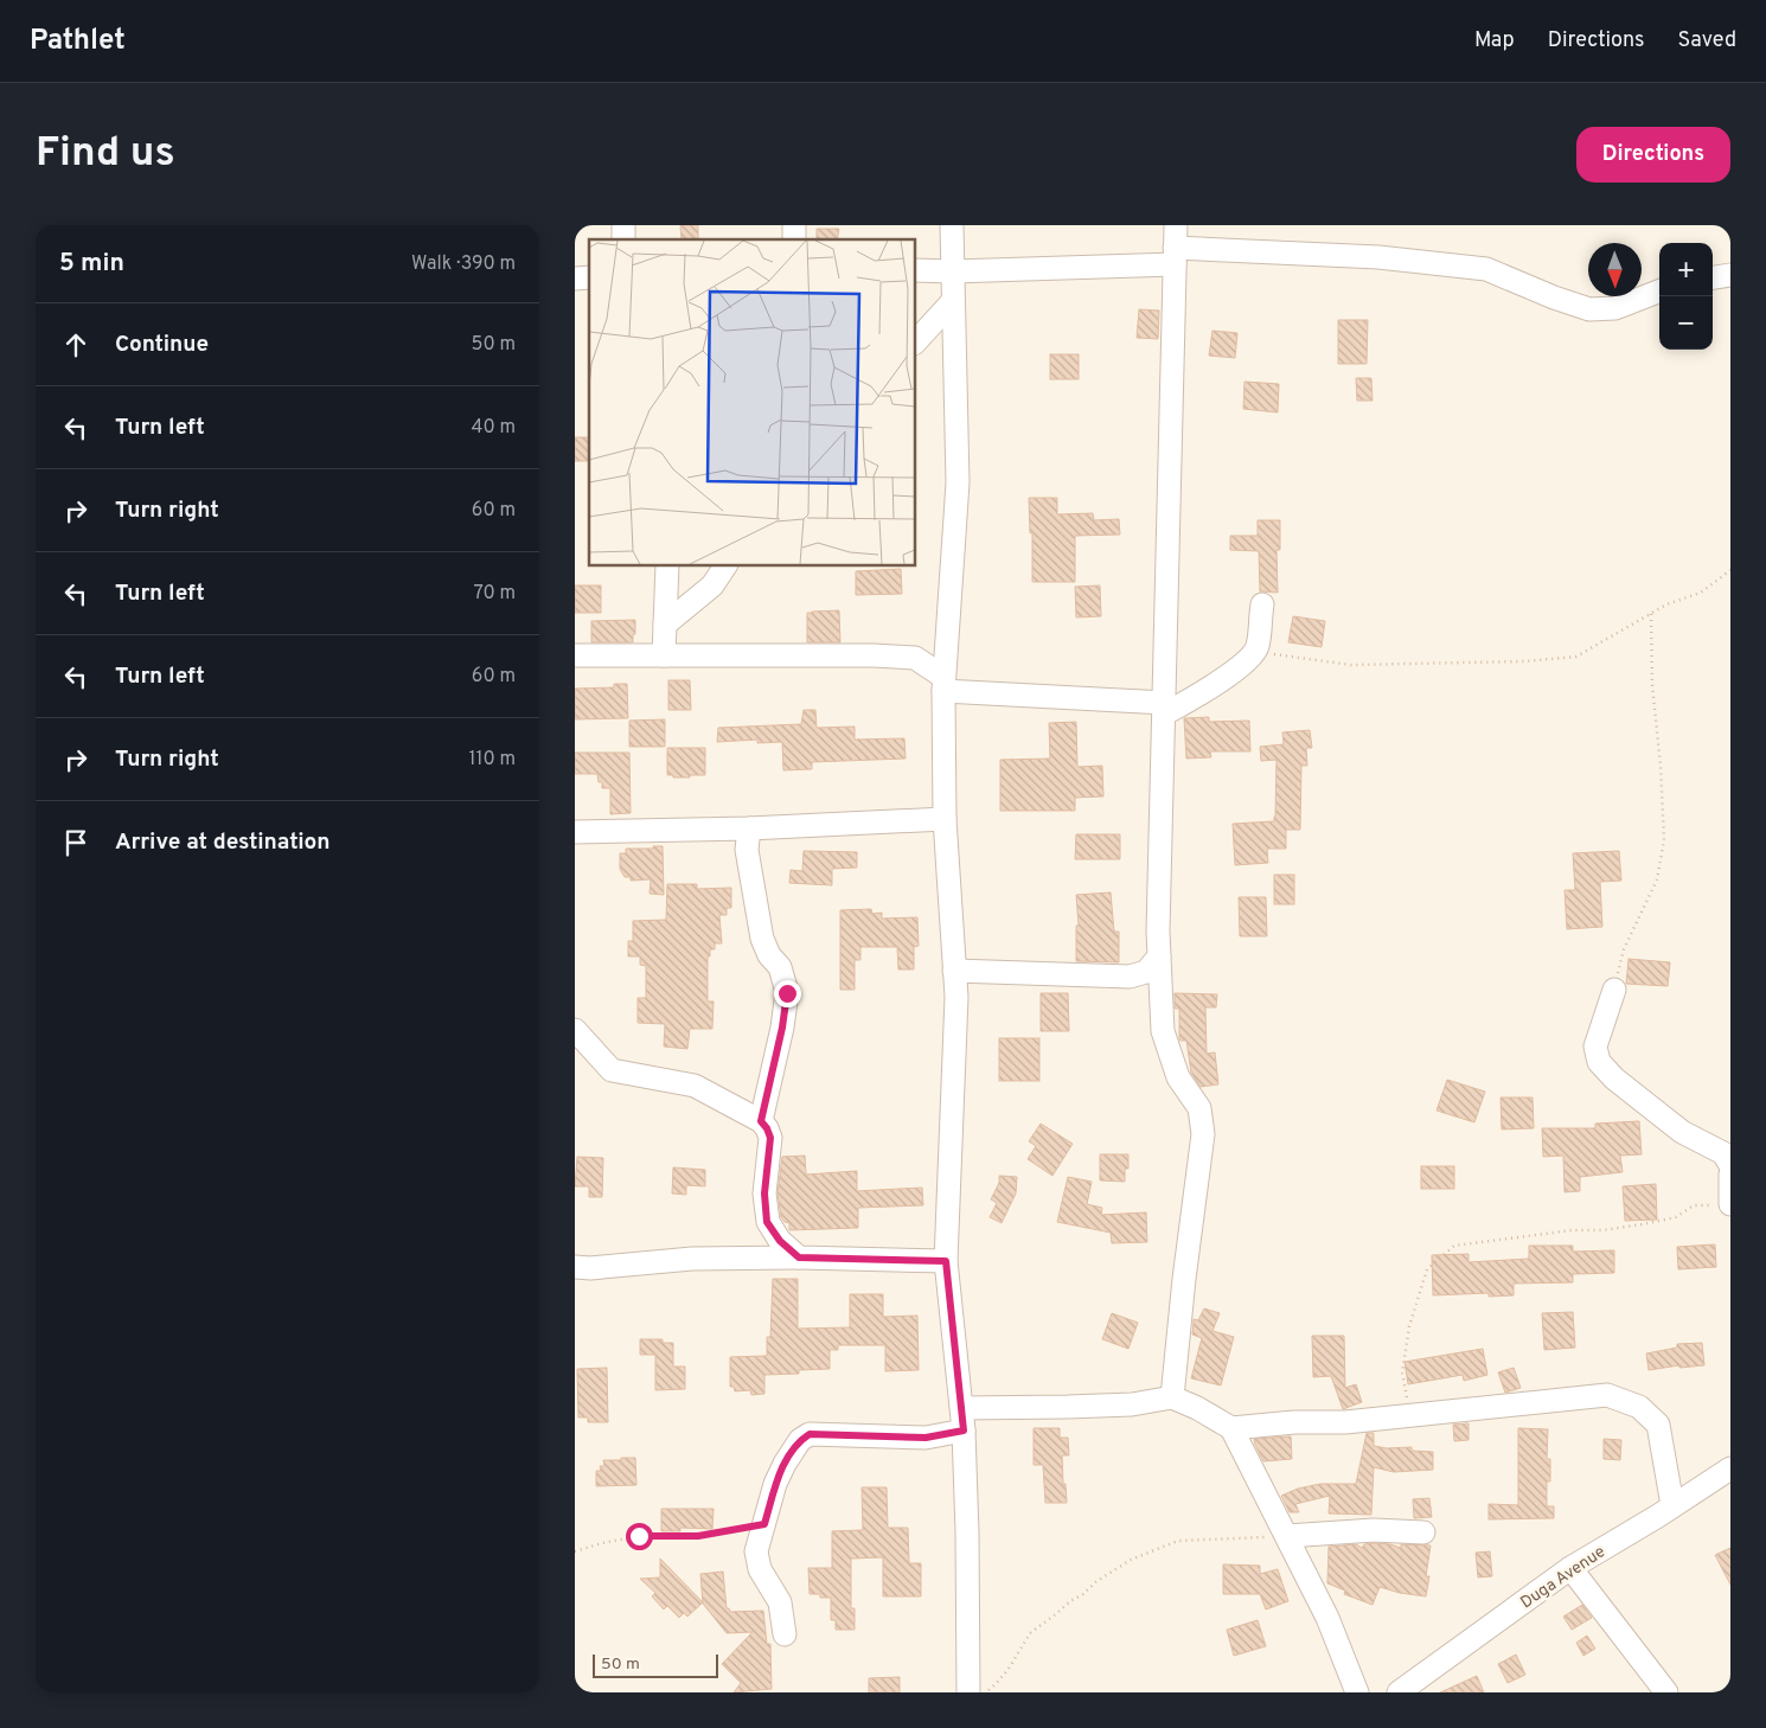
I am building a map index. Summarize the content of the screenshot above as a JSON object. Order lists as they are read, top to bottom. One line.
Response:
{"streets":{"street":["Duga Avenue"]},"scale_bar":"50 m","north":"bottom","page":{"header":"Pathlet","nav":["Map","Directions","Saved"],"buttons":"Directions","title":"Find us","heading":["5 min","Walk · 390 m"],"map_buttons":["+","−"],"list":[["Continue","50 m"],["Turn left","40 m"],["Turn right","60 m"],["Turn left","70 m"],["Turn left","60 m"],["Turn right","110 m"],"Arrive at destination"],"scale":"50 m"}}
